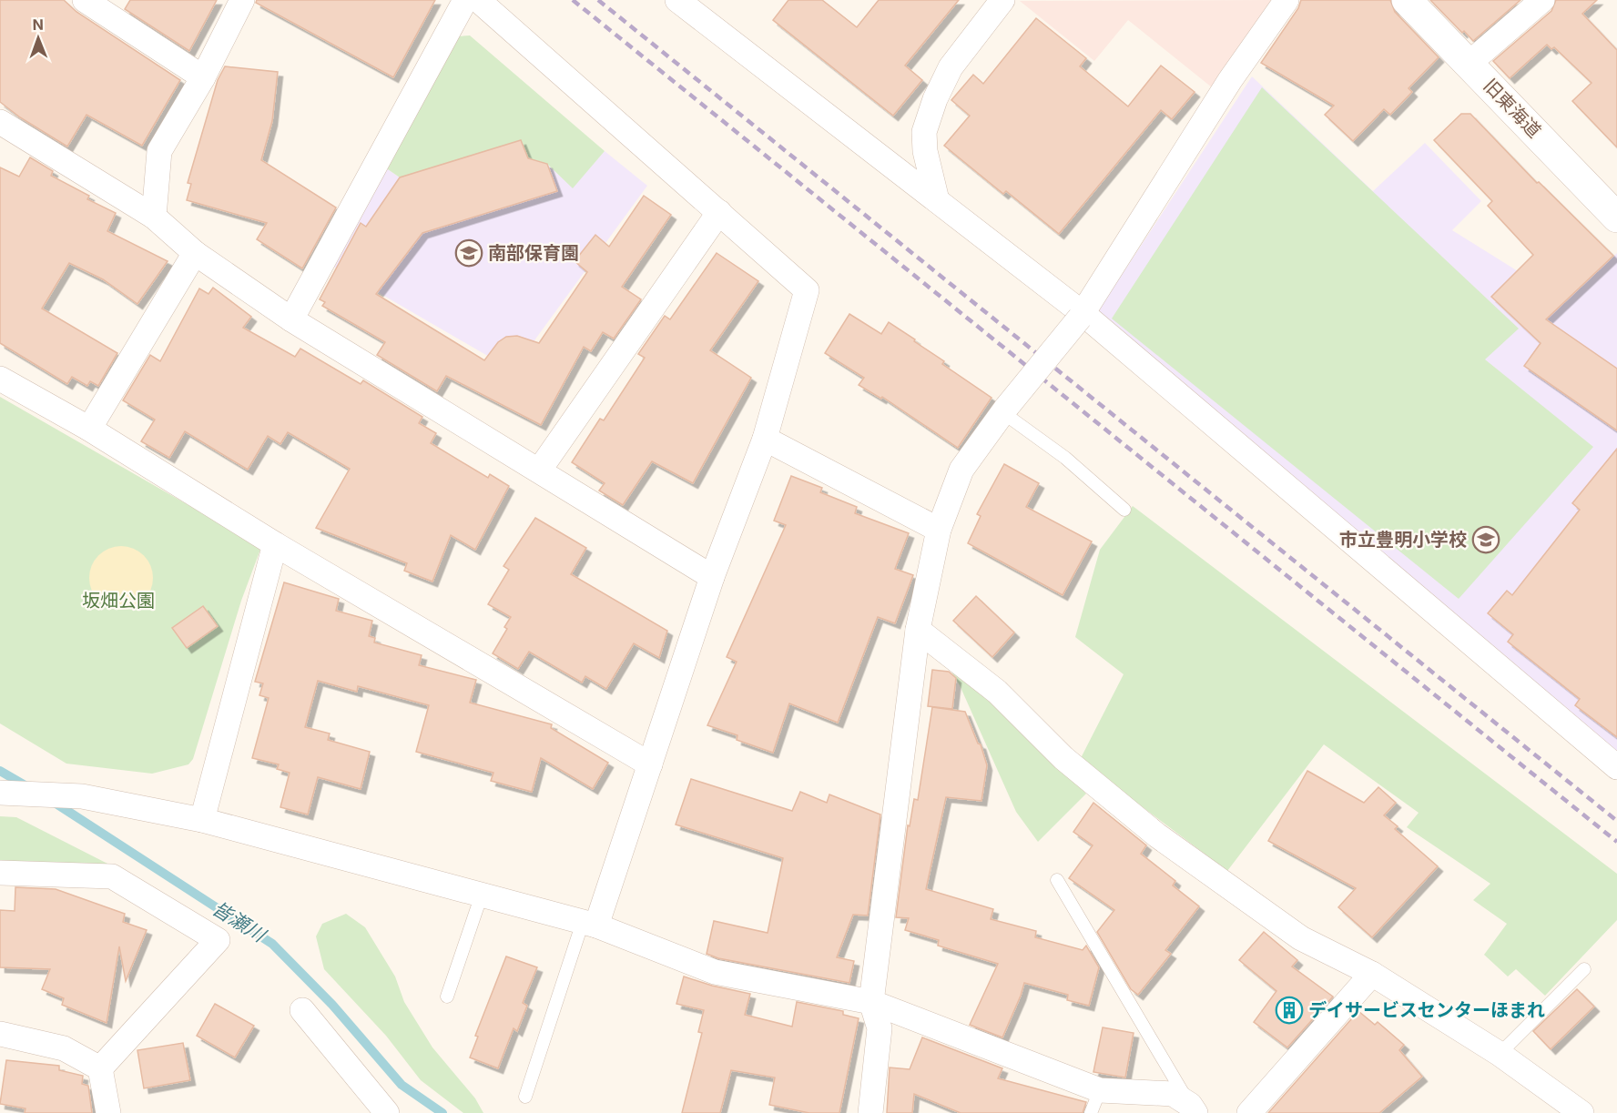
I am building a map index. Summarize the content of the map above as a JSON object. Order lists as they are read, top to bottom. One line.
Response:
{"streets":{"street":["旧東海道"]},"water":["皆瀬川"],"parks":["坂畑公園"],"places":{"school or university":["南部保育園","市立豊明小学校"],"building":["デイサービスセンターほまれ"]},"north":"top"}
